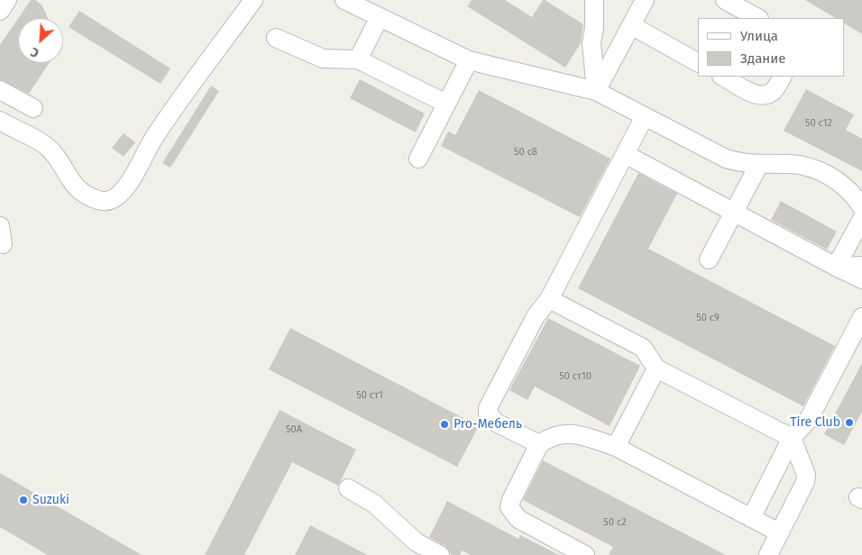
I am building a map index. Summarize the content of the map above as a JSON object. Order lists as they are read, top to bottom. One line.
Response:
{"places":["Tire Club","Pro-Мебель","Suzuki"],"house_numbers":["50 с12","50 с8","50 с9","50 ст10","50 ст1","50А","50 с2"],"legend":["Улица","Здание"],"north":"bottom left"}
